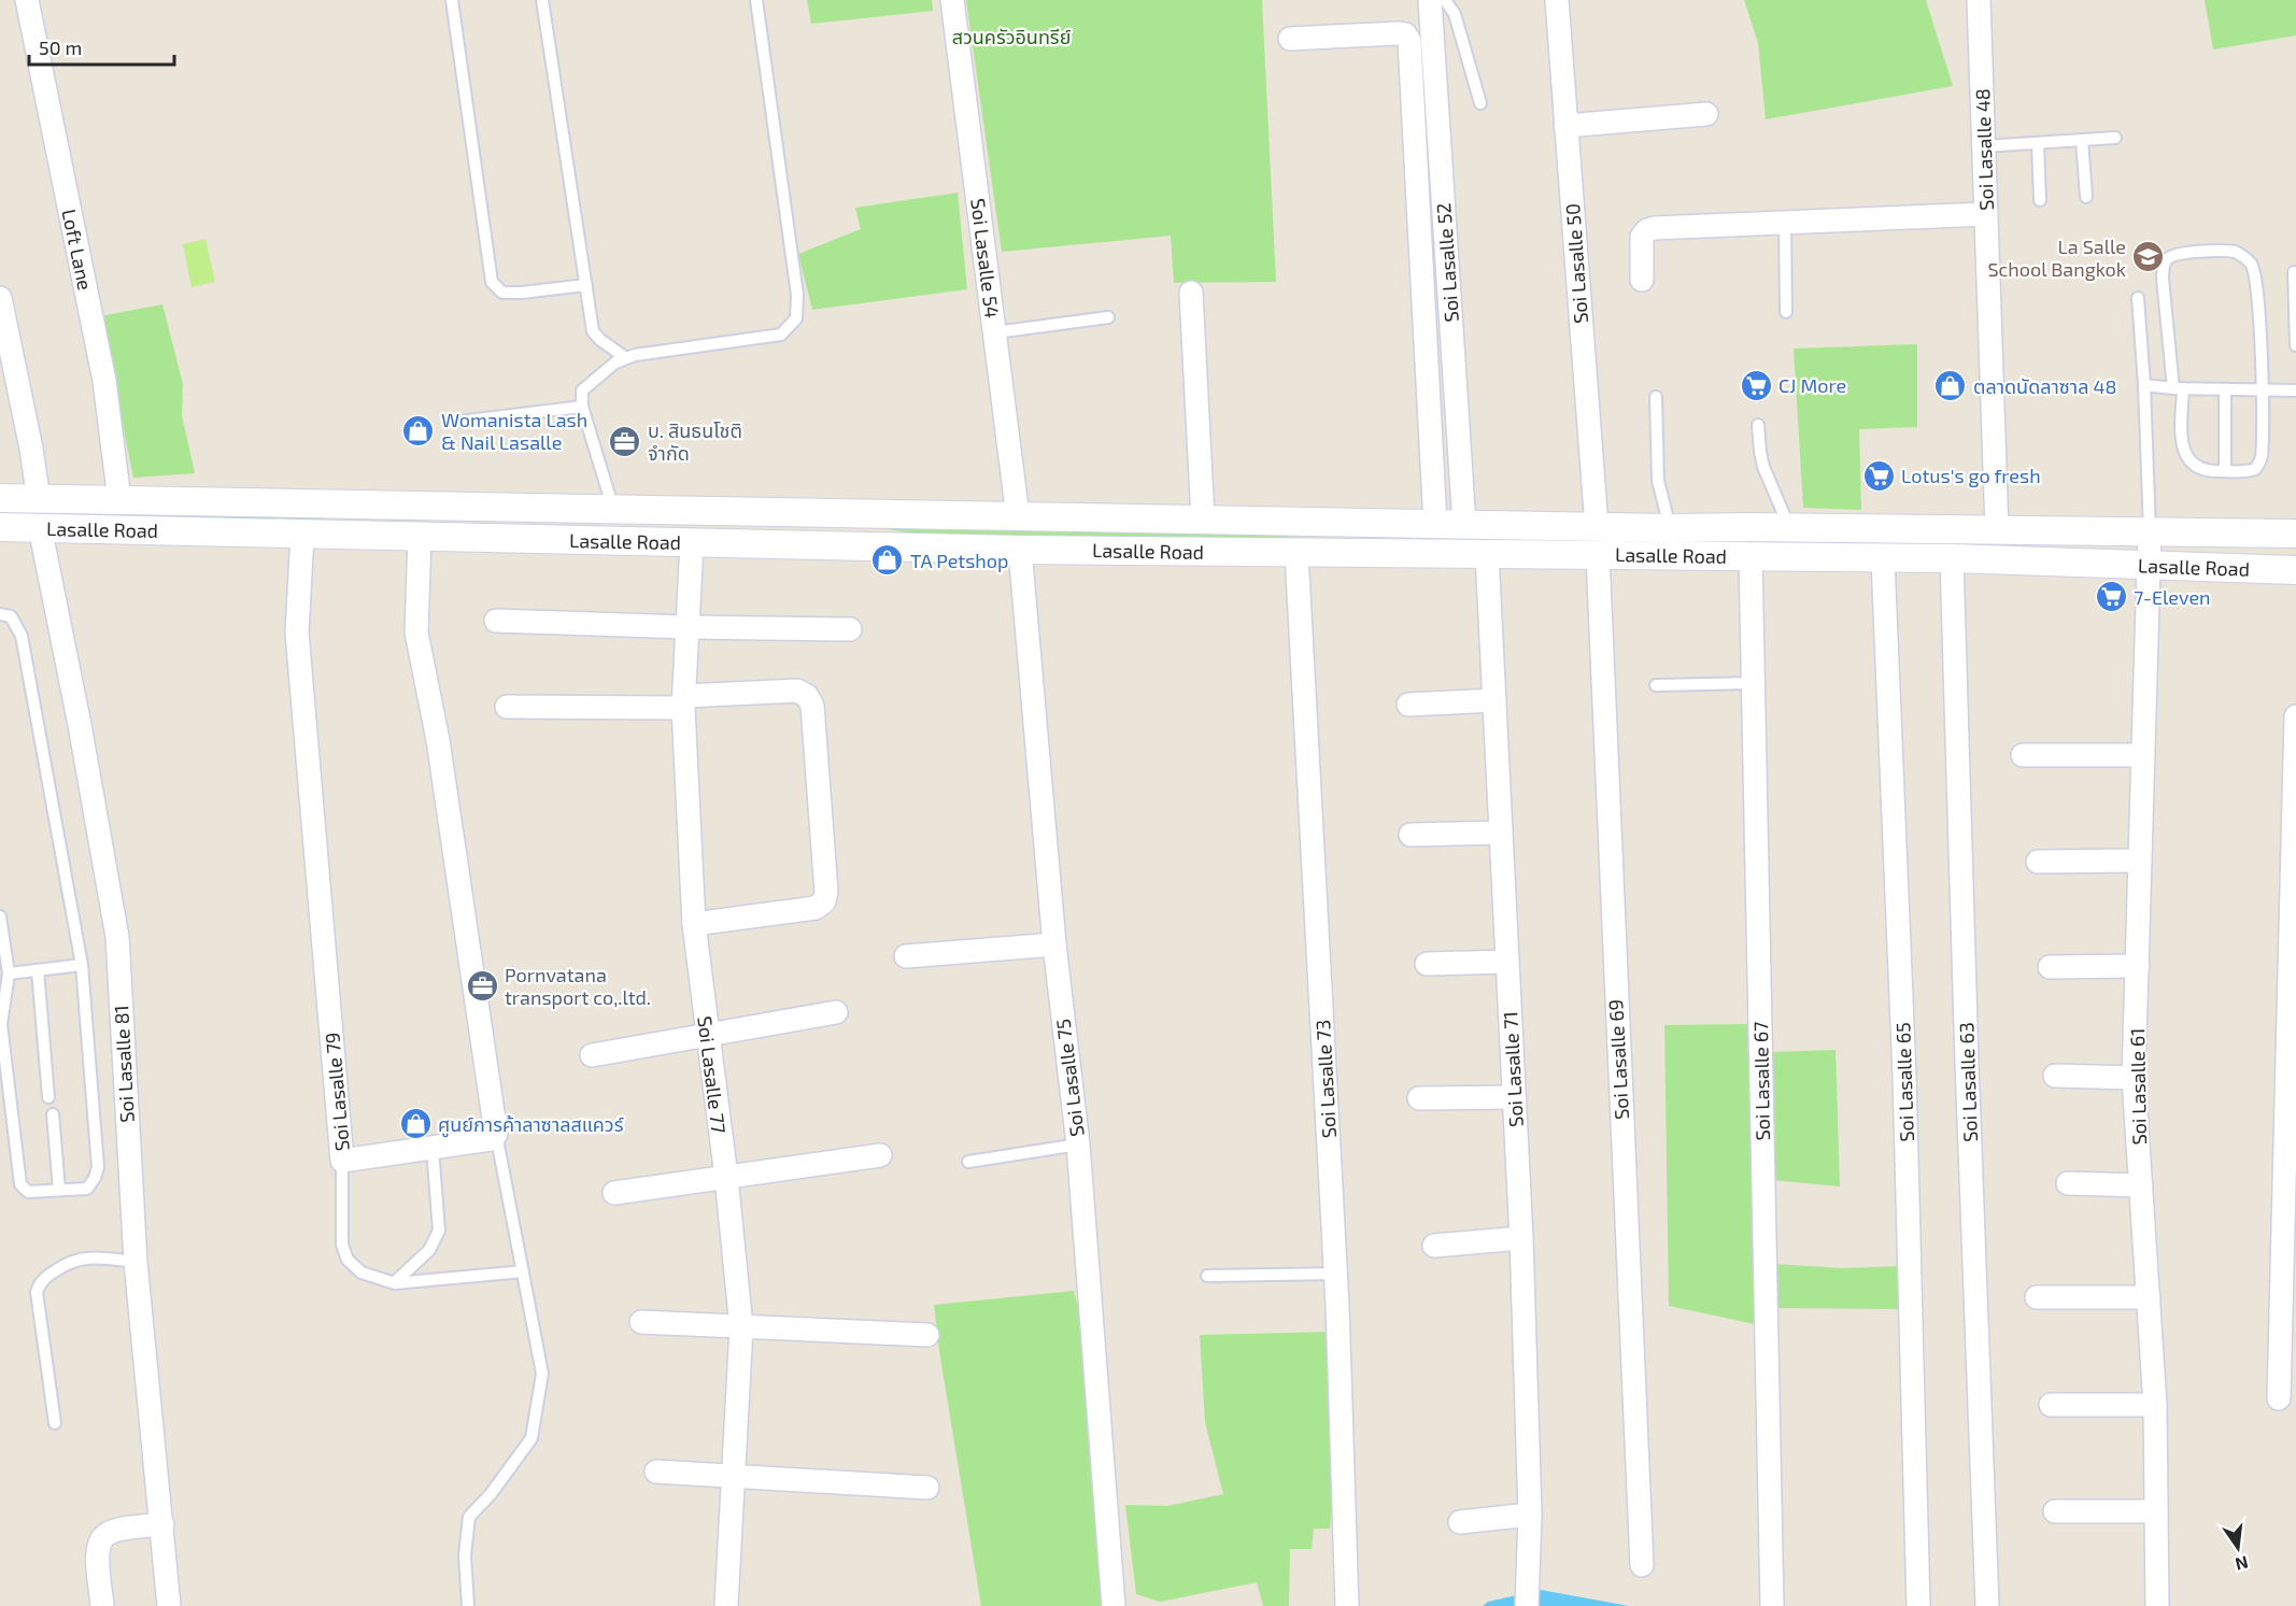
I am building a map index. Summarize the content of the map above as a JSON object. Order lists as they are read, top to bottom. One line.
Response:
{"streets":{"street":["Soi Lasalle 48","Loft Lane","Soi Lasalle 54","Soi Lasalle 52","Soi Lasalle 50","Lasalle Road","Soi Lasalle 69","Soi Lasalle 81","Soi Lasalle 71","Soi Lasalle 77","Soi Lasalle 75","Soi Lasalle 73","Soi Lasalle 67","Soi Lasalle 65","Soi Lasalle 63","Soi Lasalle 61","Soi Lasalle 79"]},"crossings":[["Soi Lasalle 48","Lasalle Road"],["Loft Lane","Lasalle Road"],["Soi Lasalle 54","Lasalle Road"],["Soi Lasalle 52","Lasalle Road"],["Soi Lasalle 50","Lasalle Road"],["Lasalle Road","Soi Lasalle 69"],["Lasalle Road","Soi Lasalle 81"],["Lasalle Road","Soi Lasalle 71"],["Lasalle Road","Soi Lasalle 77"],["Lasalle Road","Soi Lasalle 75"],["Lasalle Road","Soi Lasalle 73"],["Lasalle Road","Soi Lasalle 67"],["Lasalle Road","Soi Lasalle 65"],["Lasalle Road","Soi Lasalle 63"],["Lasalle Road","Soi Lasalle 61"],["Lasalle Road","Soi Lasalle 79"]],"parks":["สวนครัวอินทรีย์"],"places":{"school or university":["La Salle School Bangkok"],"supermarket":["CJ More","Lotus's go fresh","7-Eleven"],"shop":["ตลาดนัดลาซาล 48","Womanista Lash & Nail Lasalle","TA Petshop","ศูนย์การค้าลาซาลสแควร์"],"office":["บ. สินธนโชติ จำกัด","Pornvatana transport co,.ltd."]},"scale_bar":"50 m","north":"bottom"}
